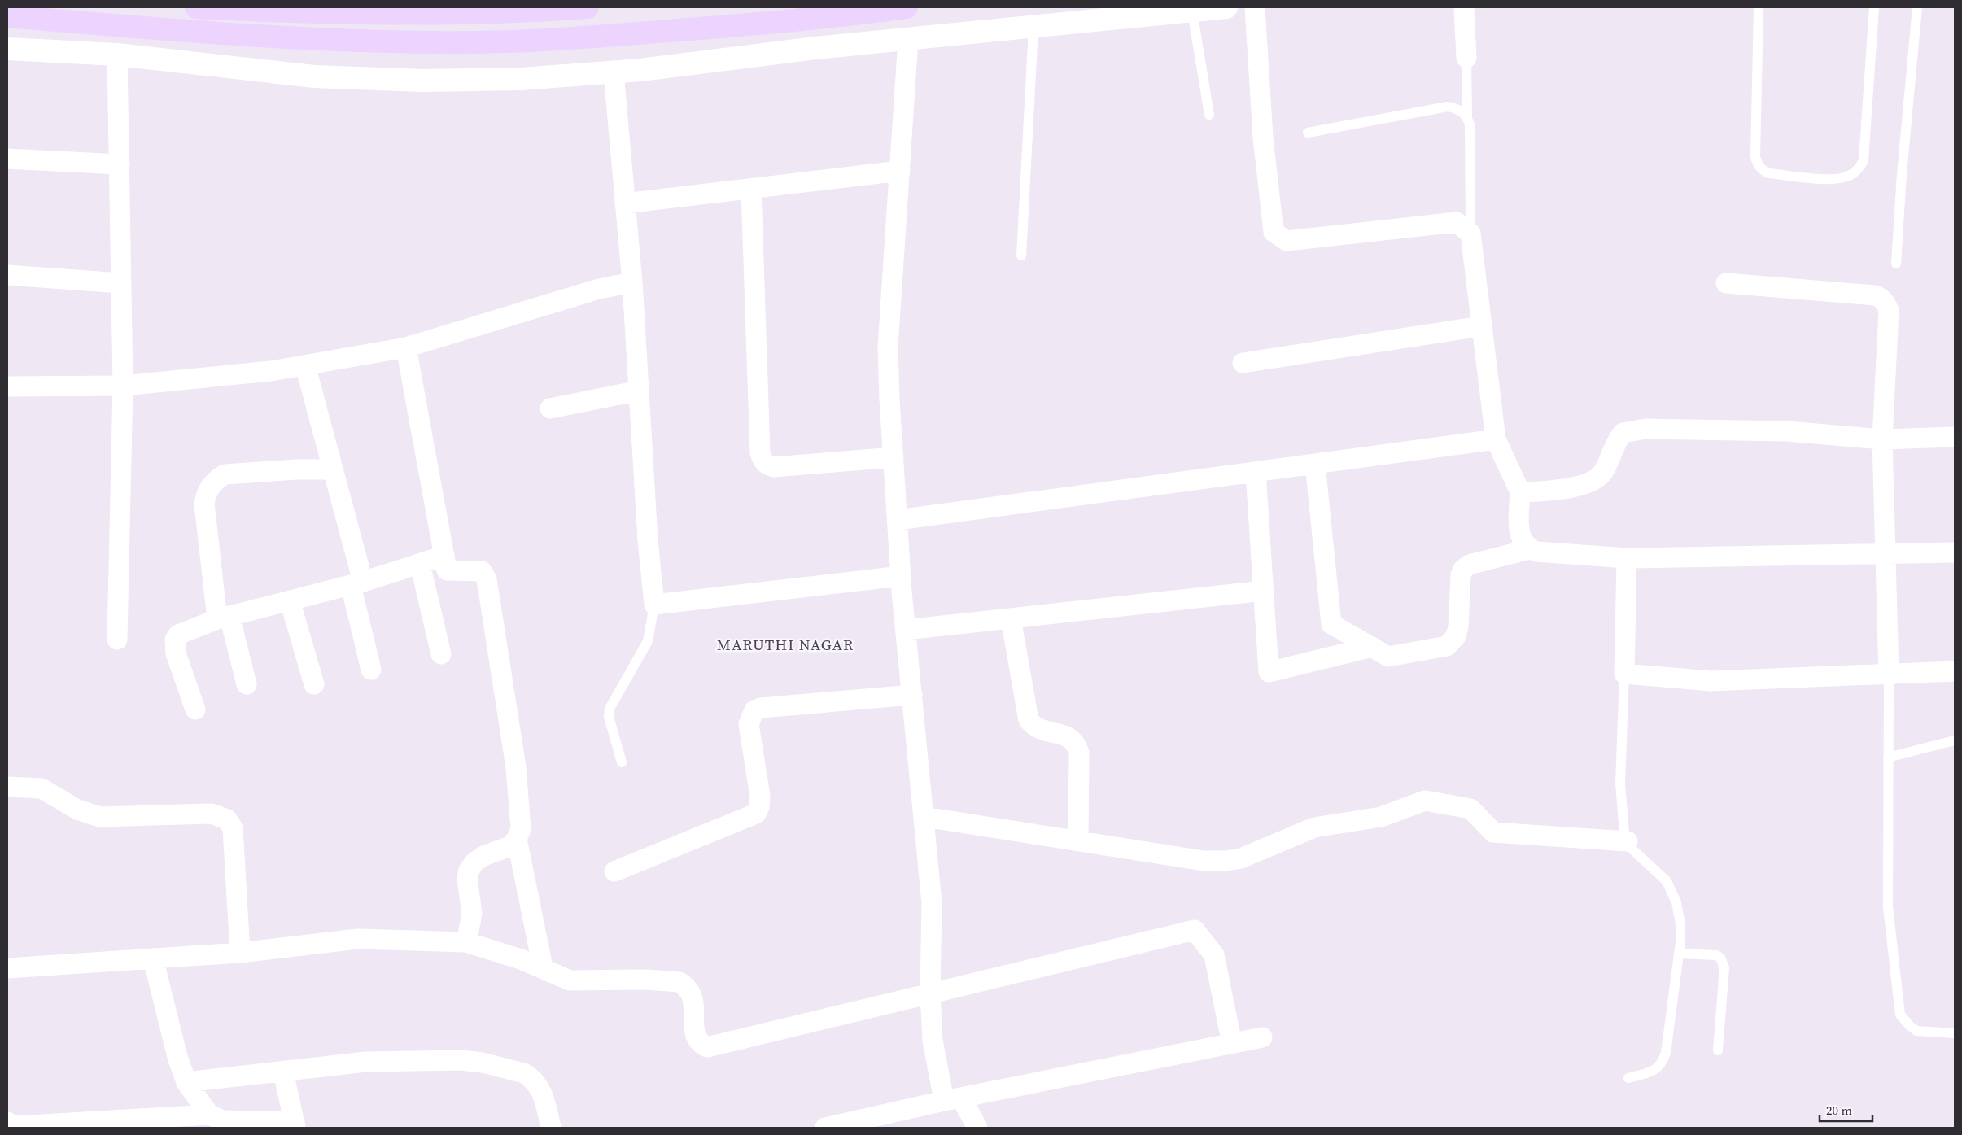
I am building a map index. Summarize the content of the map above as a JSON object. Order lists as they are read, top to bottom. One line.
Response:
{"districts":["MARUTHI NAGAR"],"scale_bar":"20 m"}
